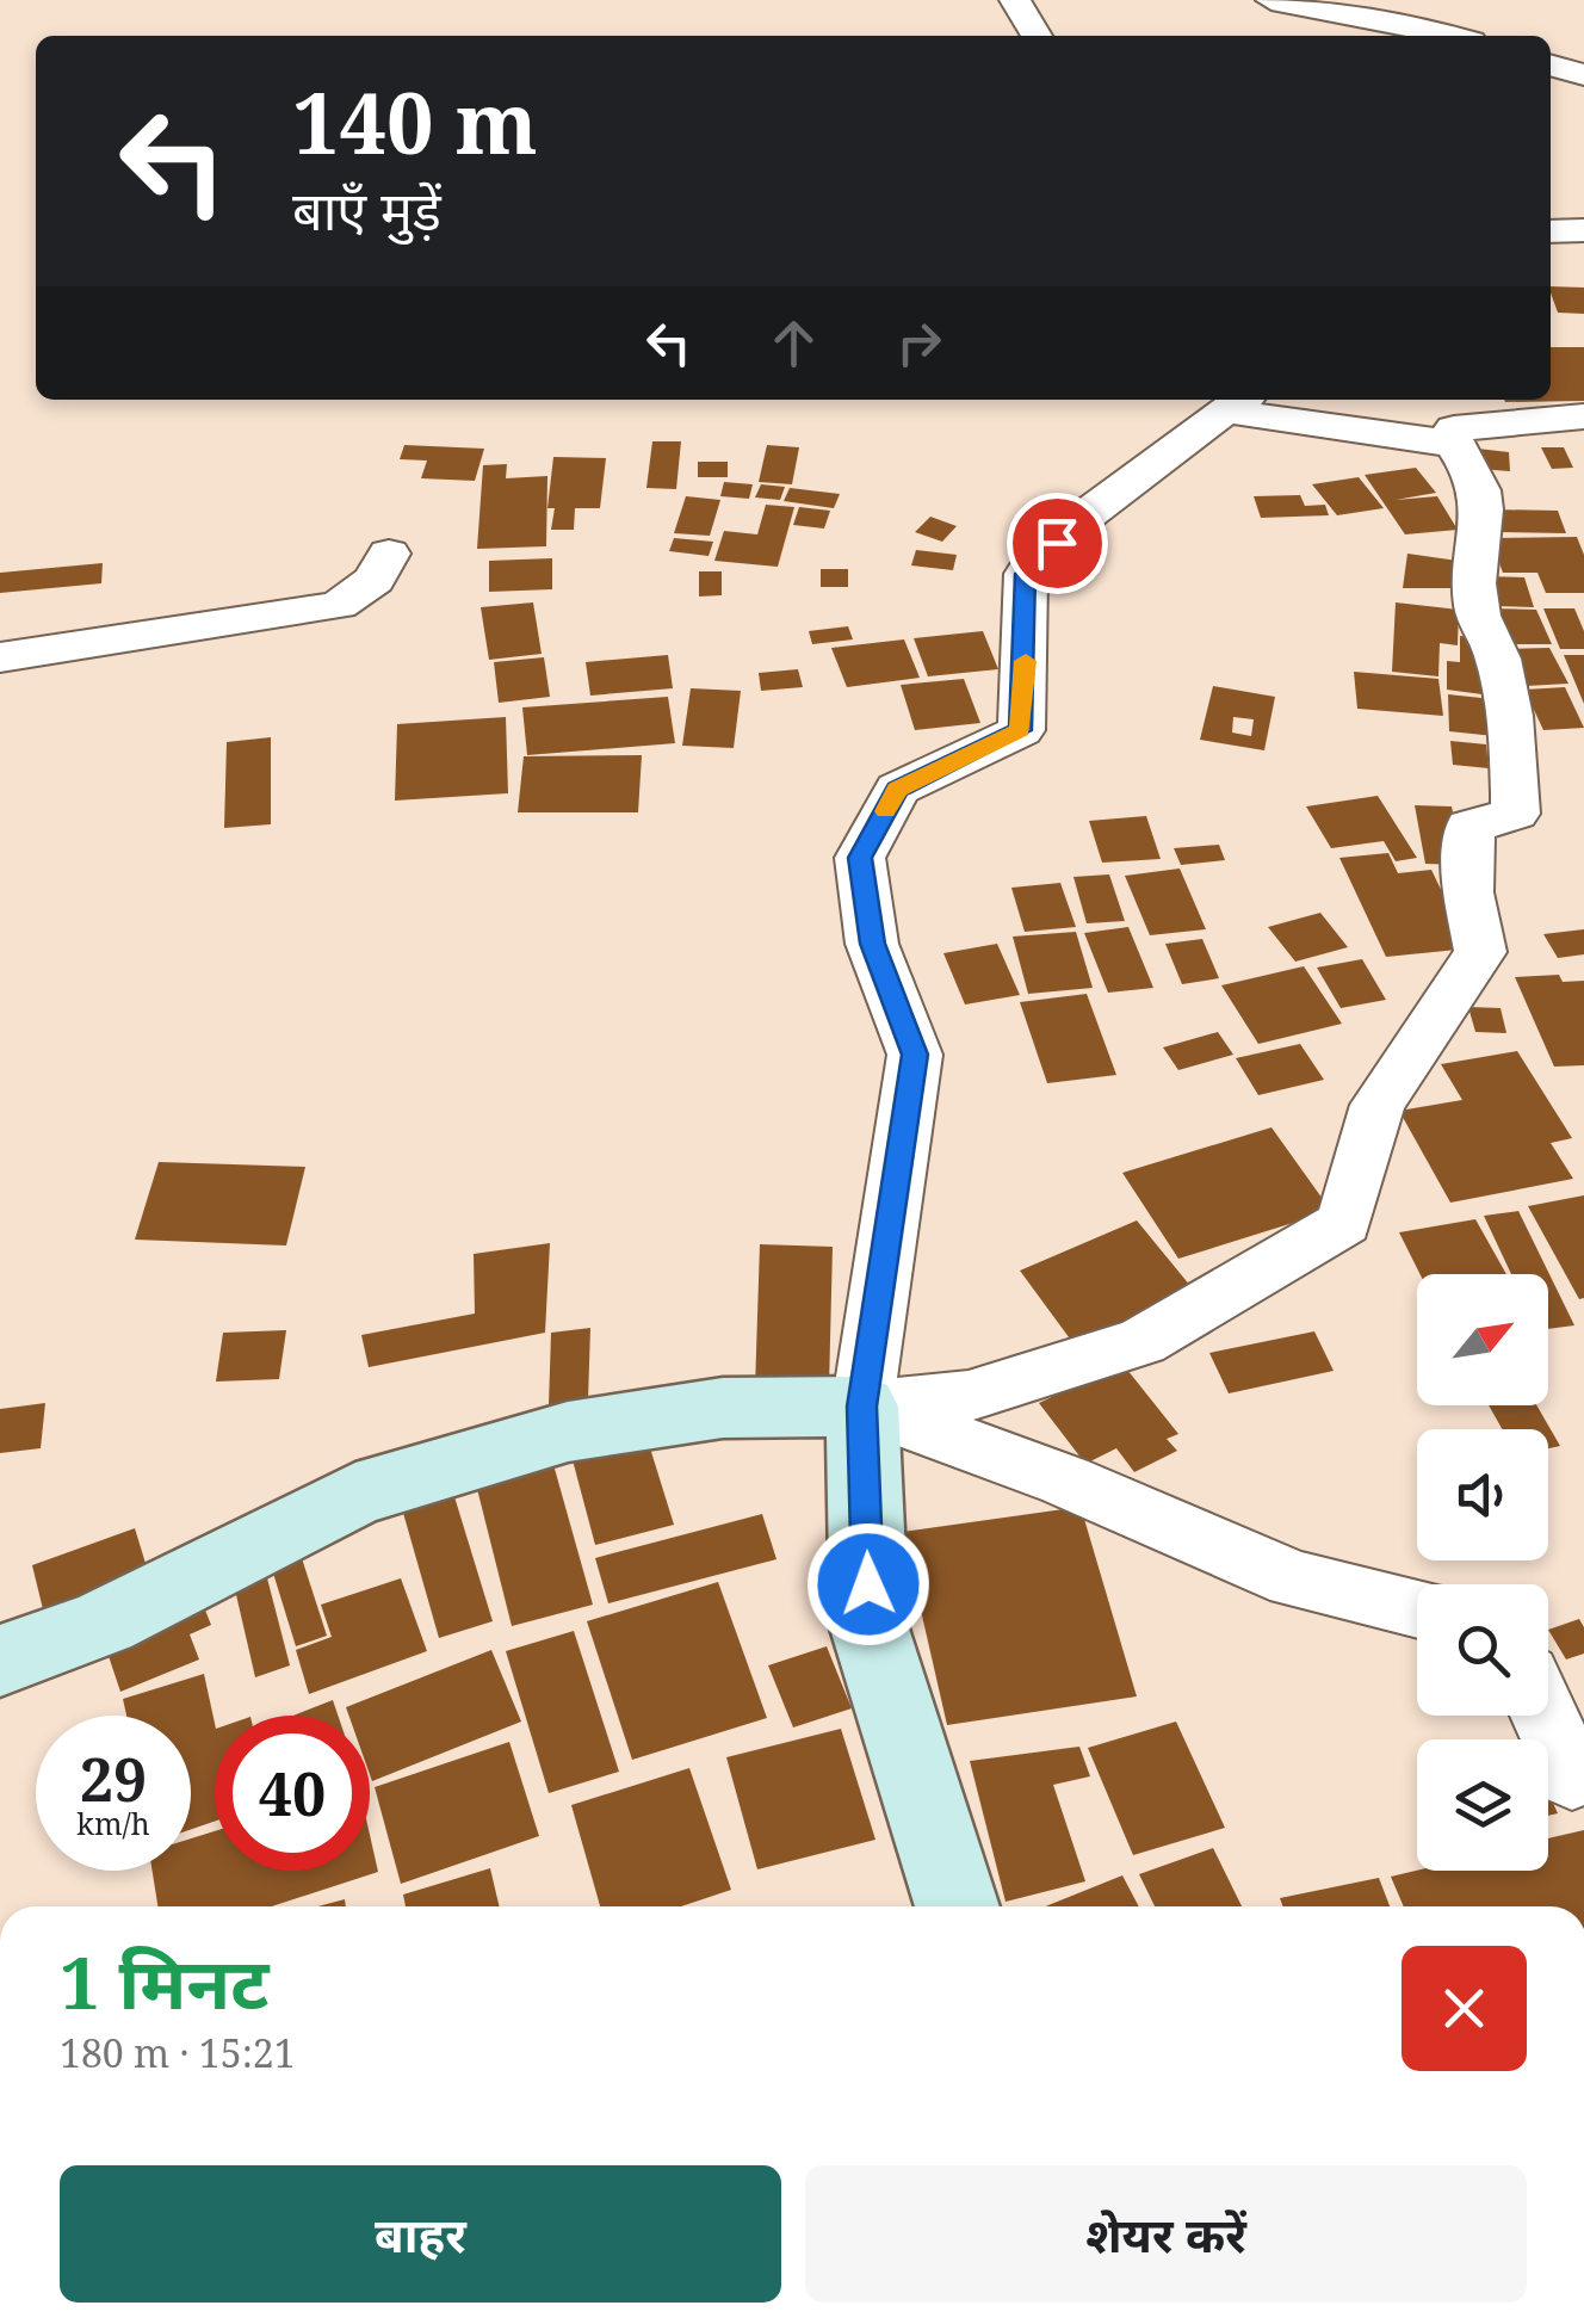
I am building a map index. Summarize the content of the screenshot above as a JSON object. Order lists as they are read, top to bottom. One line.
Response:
{"north":"top right","page":{"turn":["140 m","बाएँ मुड़ें"],"speed":"29 km/h","limit":"40","heading":["1 मिनट","180 m · 15:21"],"buttons":["बाहर","शेयर करें"]}}
